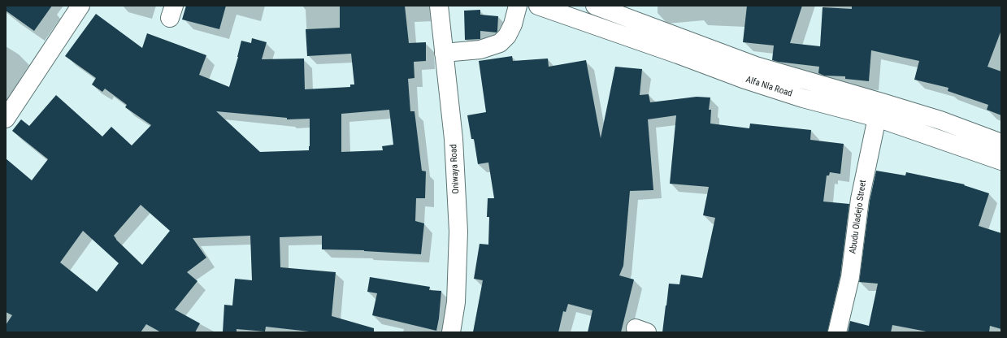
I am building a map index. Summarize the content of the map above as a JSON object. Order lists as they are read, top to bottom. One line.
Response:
{"streets":{"main road":["Alfa Nla Road","Oniwaya Road","Abudu Oladejo Street"]},"crossings":[["Alfa Nla Road","Abudu Oladejo Street"]]}
